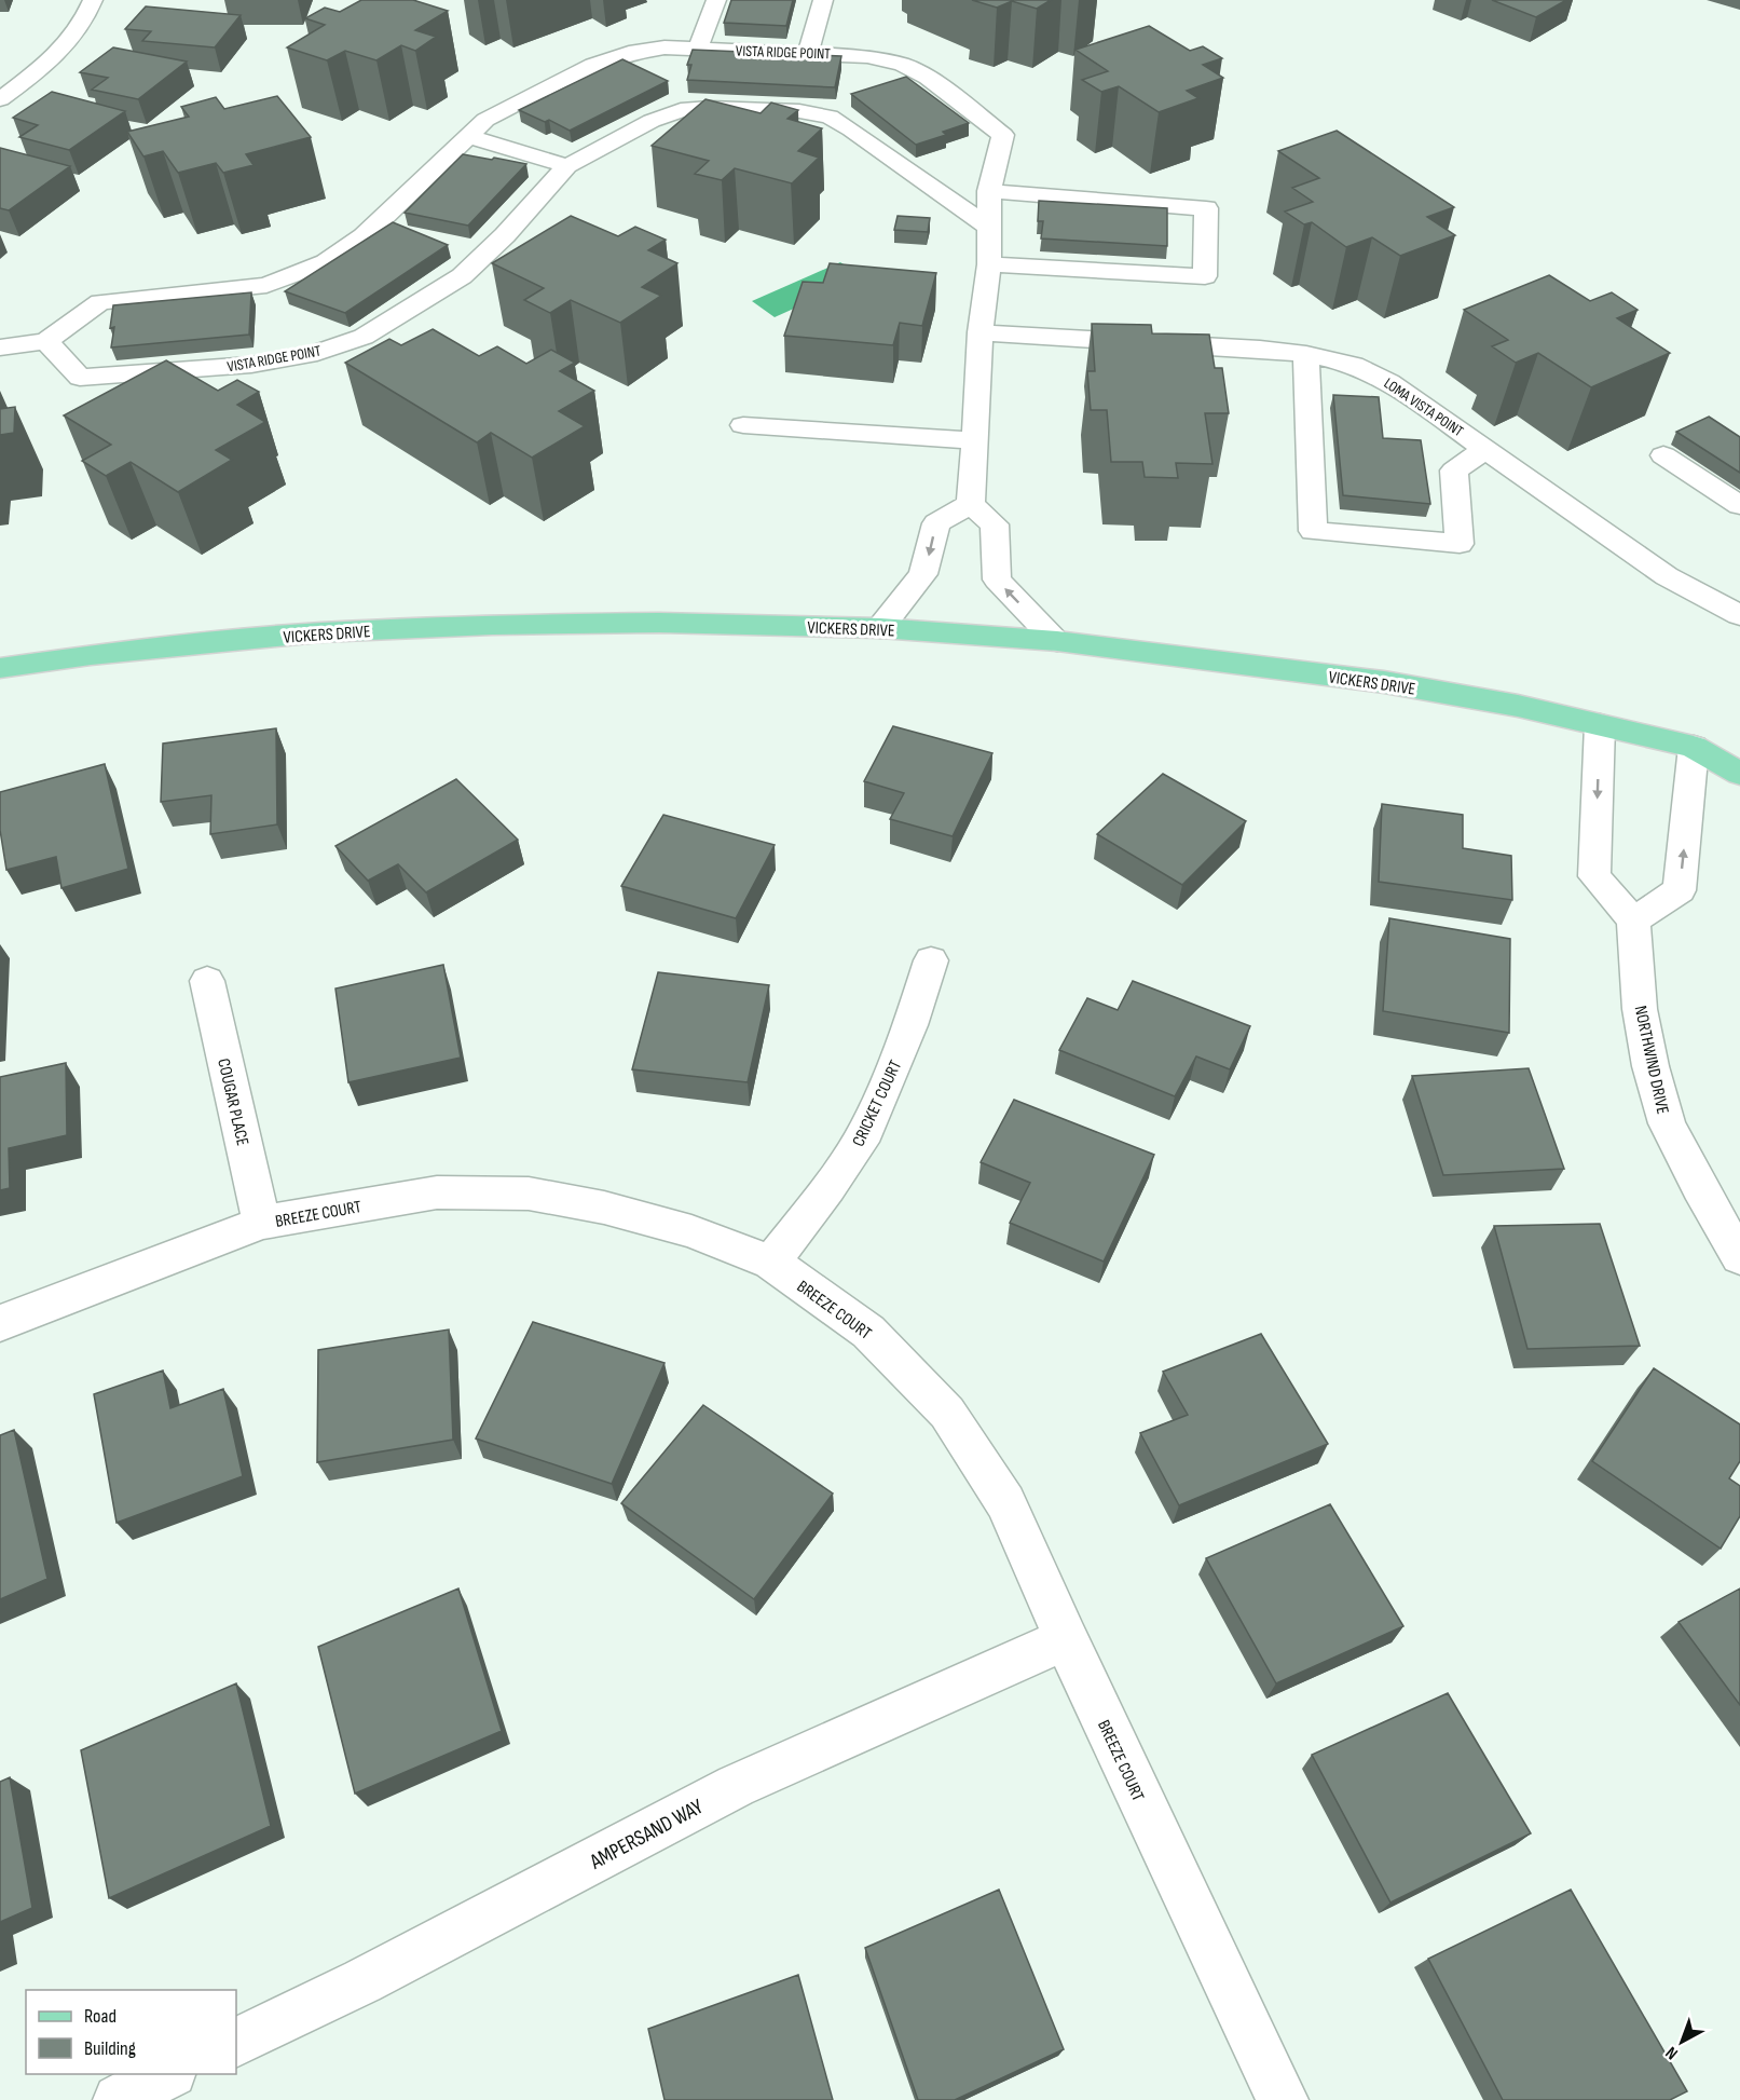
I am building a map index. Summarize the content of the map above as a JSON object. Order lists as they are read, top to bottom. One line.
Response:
{"streets":{"main road":["VICKERS DRIVE"],"street":["VISTA RIDGE POINT","LOMA VISTA POINT","NORTHWIND DRIVE","COUGAR PLACE","CRICKET COURT","BREEZE COURT","AMPERSAND WAY"]},"crossings":[["VISTA RIDGE POINT","LOMA VISTA POINT"],["COUGAR PLACE","BREEZE COURT"],["CRICKET COURT","BREEZE COURT"],["BREEZE COURT","AMPERSAND WAY"]],"legend":["Road","Building"],"north":"bottom left"}
